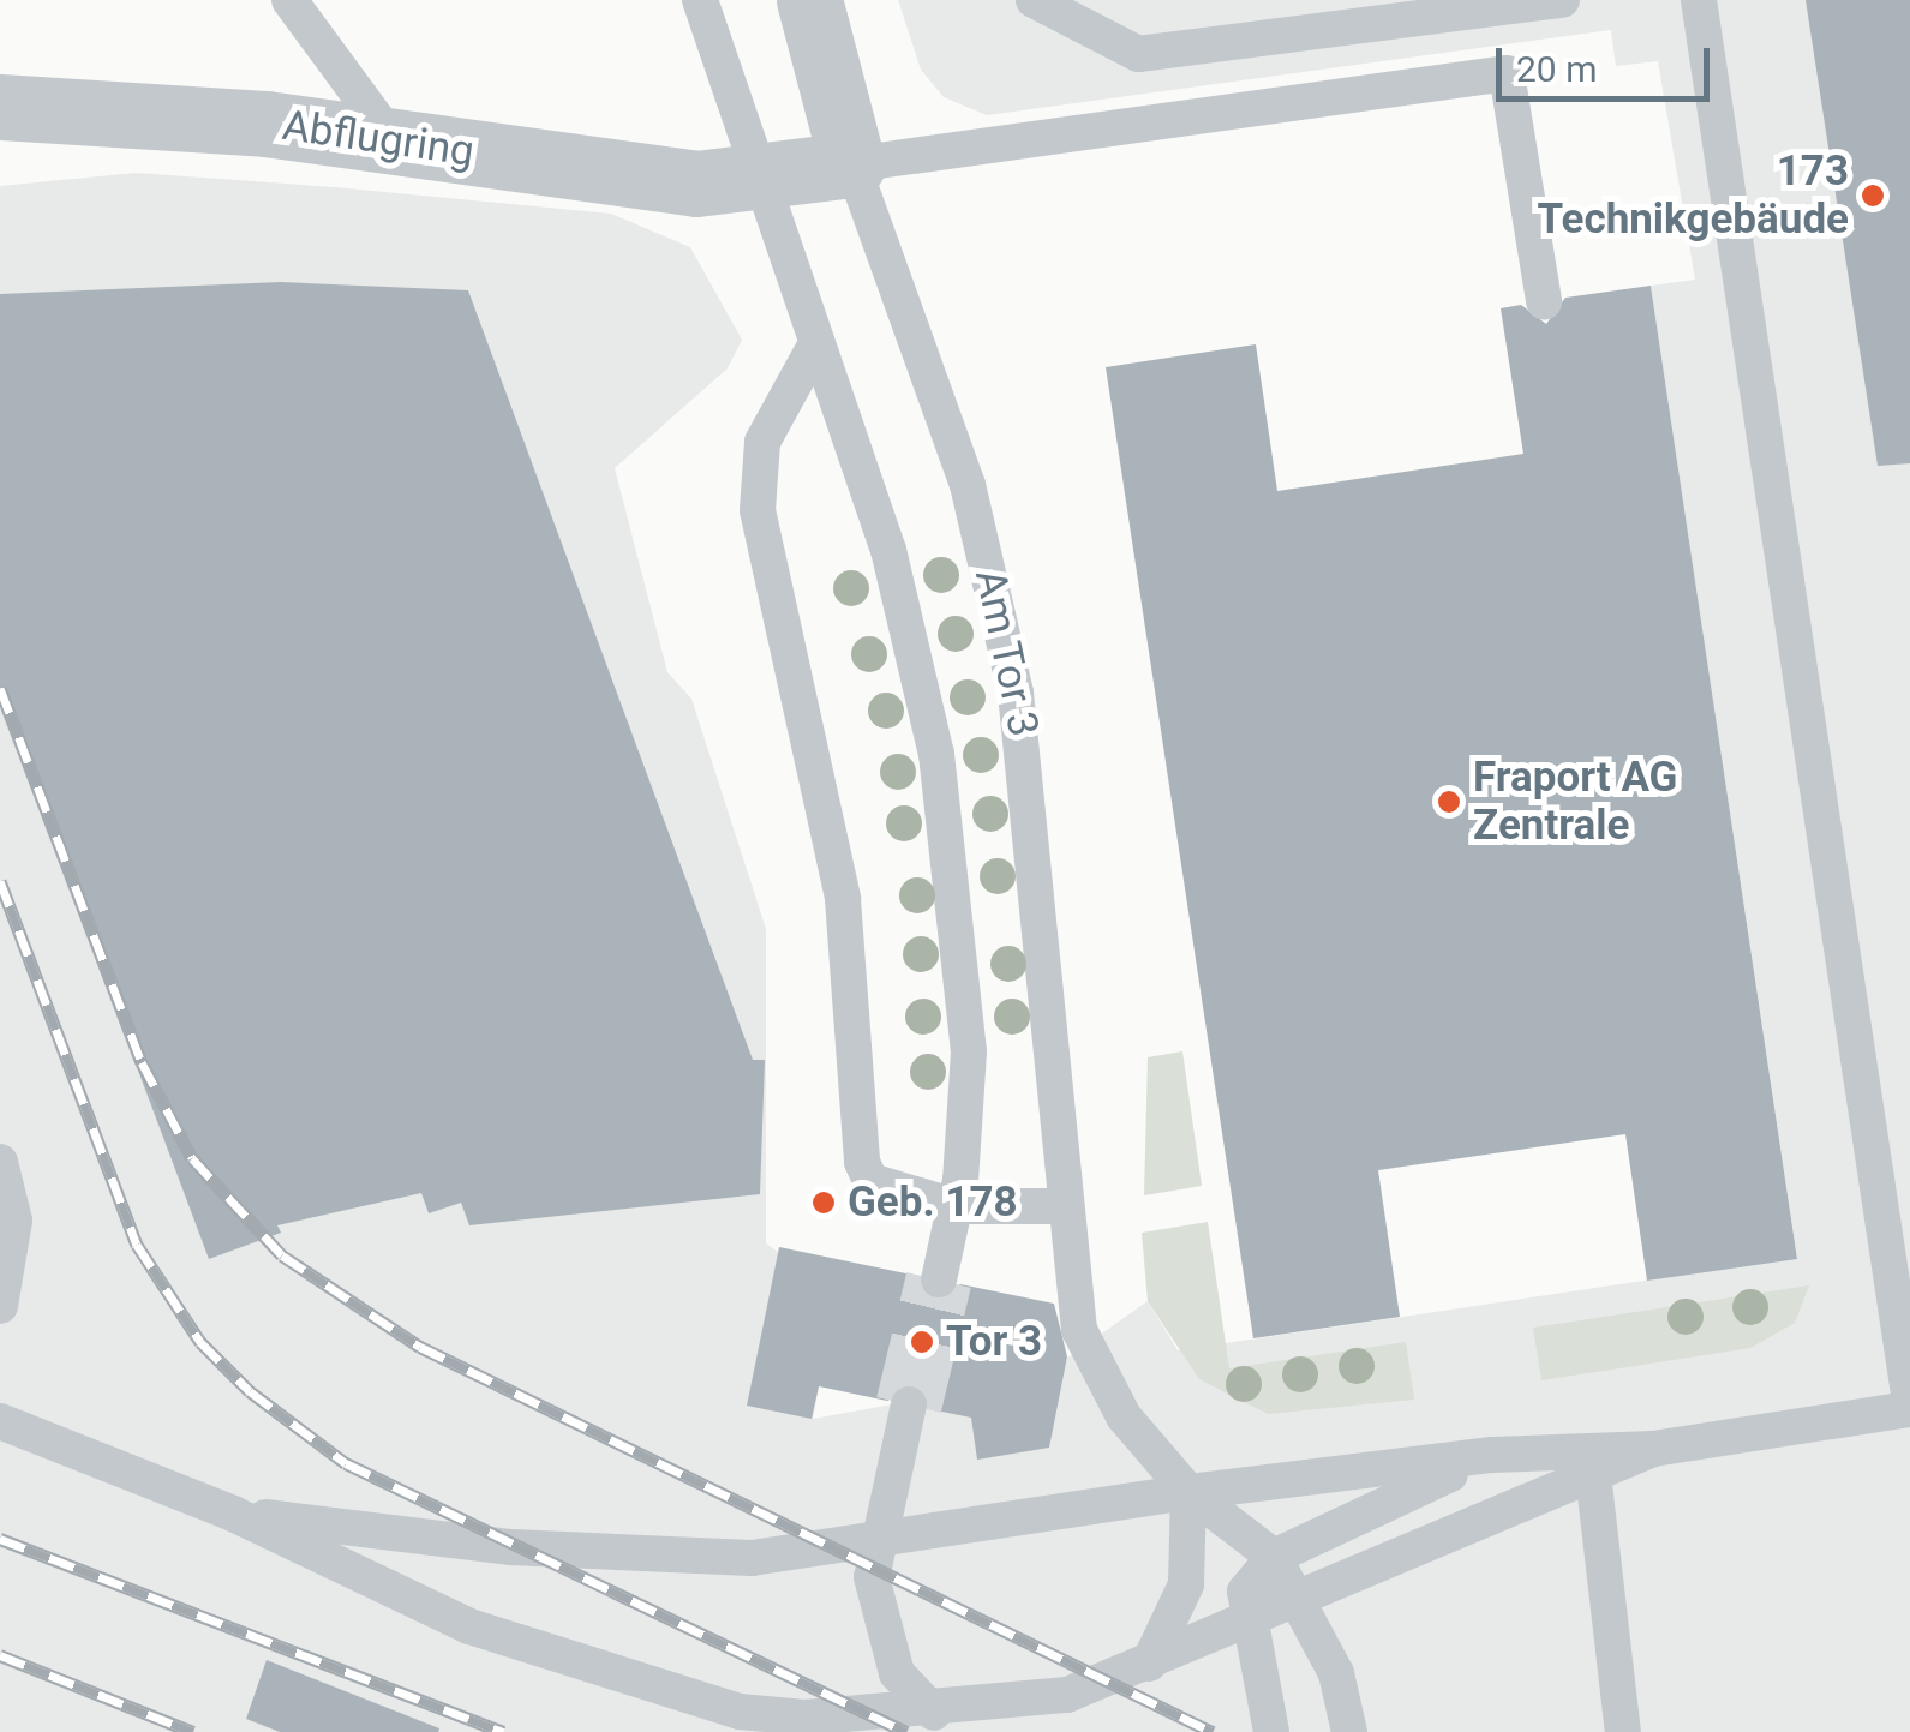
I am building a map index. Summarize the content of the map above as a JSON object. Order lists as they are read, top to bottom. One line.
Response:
{"streets":{"street":["Abflugring","Am Tor 3"]},"crossings":[["Abflugring","Am Tor 3"]],"places":["173 Technikgebäude","Fraport AG Zentrale","Geb. 178","Tor 3"],"scale_bar":"20 m"}
